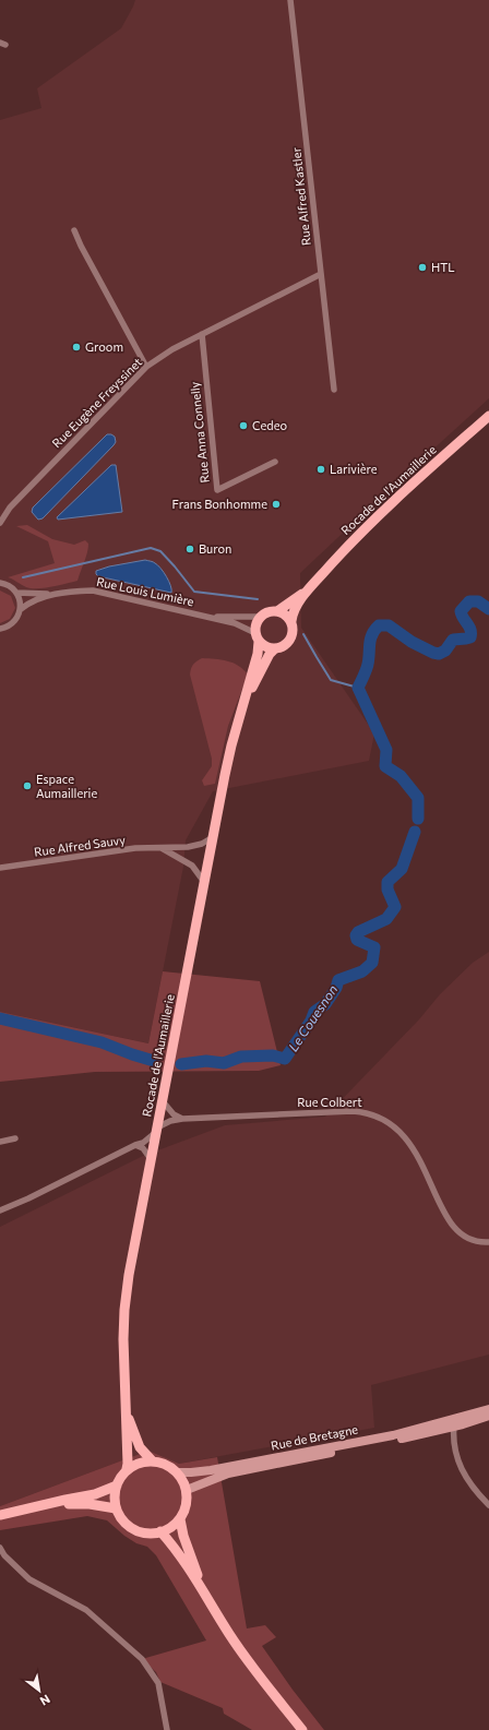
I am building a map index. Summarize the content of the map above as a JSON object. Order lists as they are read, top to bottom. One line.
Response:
{"streets":{"main road":["Rocade de l'Aumaillerie","Rue de Bretagne"],"street":["Rue Alfred Kastler","Rue Eugène Freyssinet","Rue Anna Connelly","Rue Louis Lumière","Rue Alfred Sauvy","Rue Colbert"]},"crossings":[["Rue Alfred Kastler","Rue Eugène Freyssinet"],["Rue Eugène Freyssinet","Rue Anna Connelly"],["Rocade de l'Aumaillerie","Rue Louis Lumière"],["Rocade de l'Aumaillerie","Rue Alfred Sauvy"],["Rocade de l'Aumaillerie","Rue Colbert"],["Rocade de l'Aumaillerie","Rue de Bretagne"]],"water":["Le Couesnon"],"places":["HTL","Groom","Cedeo","Larivière","Frans Bonhomme","Buron","Espace Aumaillerie"],"north":"bottom right"}
